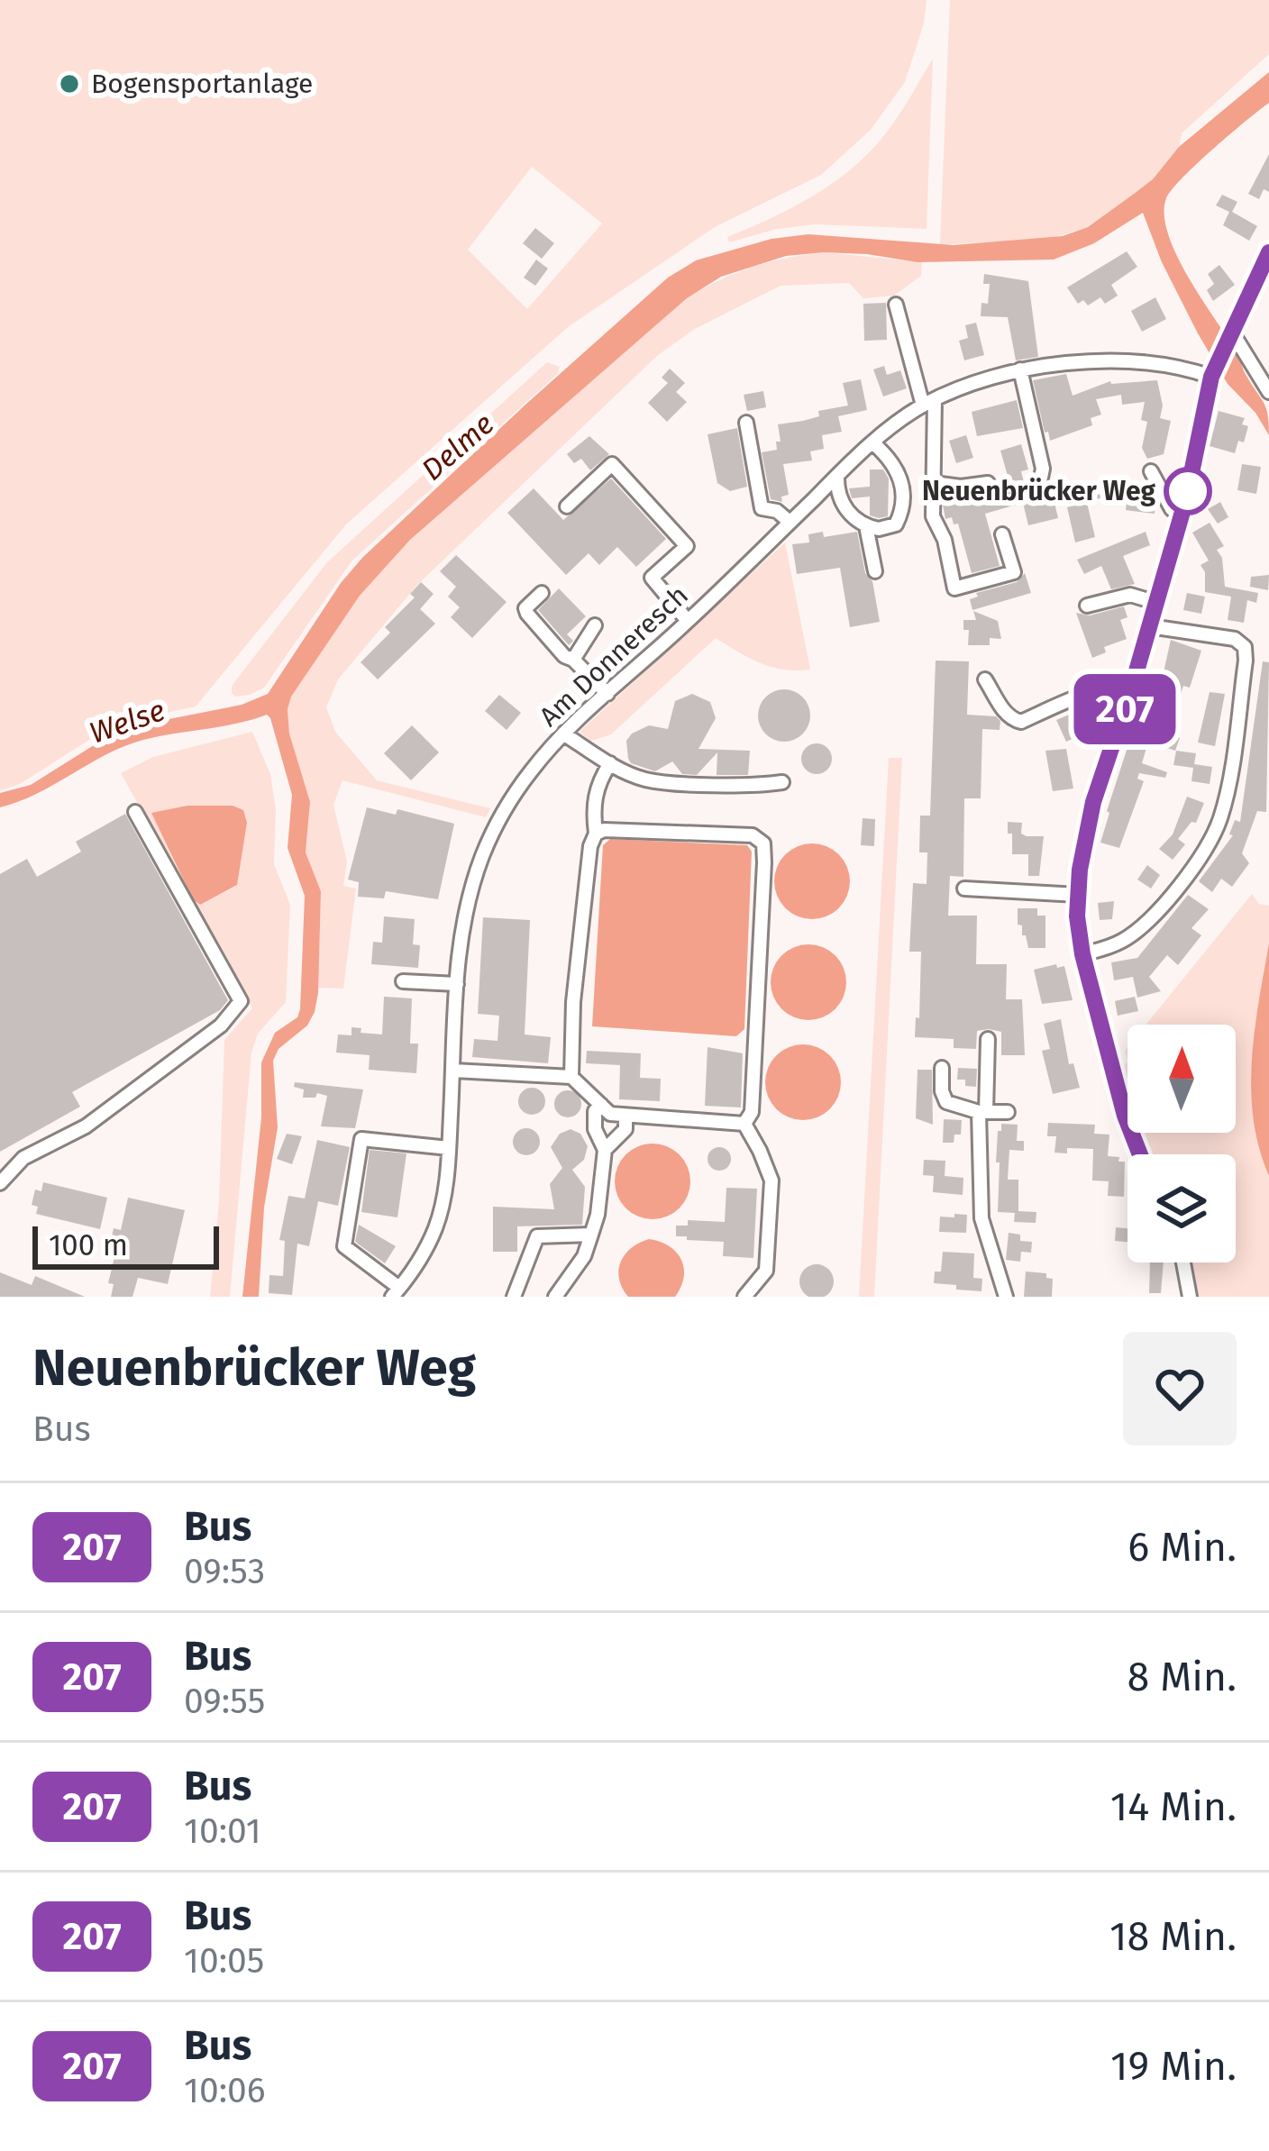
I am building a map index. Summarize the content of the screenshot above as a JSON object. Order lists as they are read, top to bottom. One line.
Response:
{"streets":{"street":["Am Donneresch"]},"water":["Delme","Welse"],"places":["Bogensportanlage","Neuenbrücker Weg"],"lines":["bus line 207"],"scale_bar":"100 m","north":"top","page":{"on_map":"207","scale":"100 m","heading":["Neuenbrücker Weg","Bus"],"list":[{"mark":"207","name":"Bus","note":"09:53","value":"6 Min."},{"mark":"207","name":"Bus","note":"09:55","value":"8 Min."},{"mark":"207","name":"Bus","note":"10:01","value":"14 Min."},{"mark":"207","name":"Bus","note":"10:05","value":"18 Min."},{"mark":"207","name":"Bus","note":"10:06","value":"19 Min."}]}}
